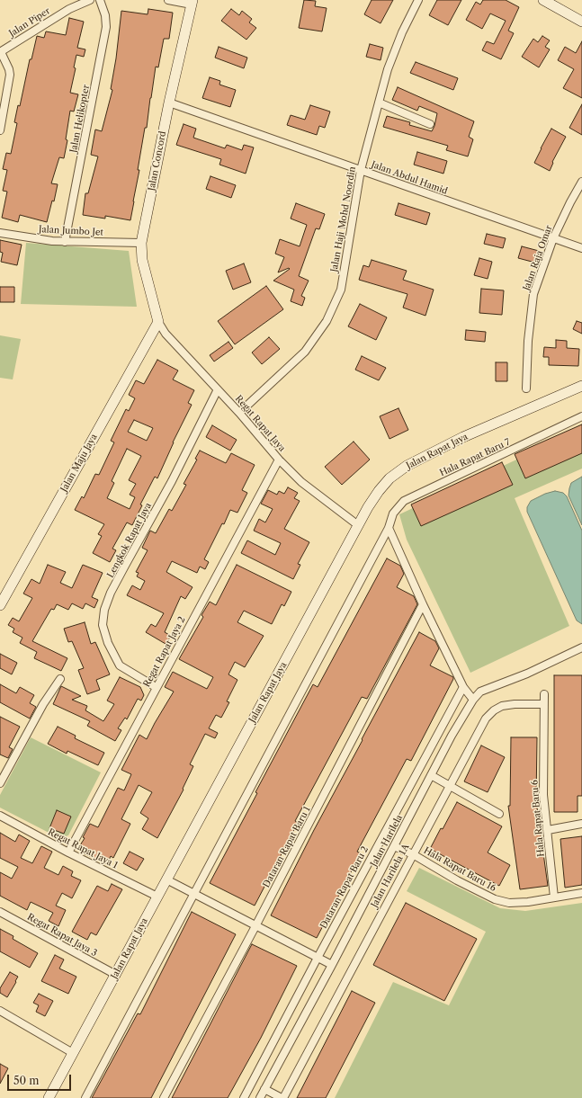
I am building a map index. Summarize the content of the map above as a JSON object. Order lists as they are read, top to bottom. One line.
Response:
{"streets":{"street":["Jalan Piper","Jalan Helikopter","Jalan Concord","Jalan Abdul Hamid","Jalan Haji Mohd Noordin","Jalan Jumbo Jet","Jalan Raja Omar","Regat Rapat Jaya","Jalan Rapat Jaya","Hala Rapat Baru 7","Jalan Maju Jaya","Lengkok Rapat Jaya","Regat Rapat Jaya 2","Hala Rapat Baru 6","Jalan Harilela","Dataran Rapat Baru 1","Regat Rapat Jaya 1","Hala Rapat Baru 16","Jalan Harilela 1A","Dataran Rapat Baru 2","Regat Rapat Jaya 3"]},"crossings":[["Jalan Helikopter","Jalan Jumbo Jet"],["Jalan Concord","Jalan Abdul Hamid"],["Jalan Concord","Jalan Jumbo Jet"],["Jalan Concord","Regat Rapat Jaya"],["Jalan Concord","Jalan Maju Jaya"],["Jalan Abdul Hamid","Jalan Haji Mohd Noordin"],["Jalan Abdul Hamid","Jalan Raja Omar"],["Jalan Haji Mohd Noordin","Regat Rapat Jaya"],["Regat Rapat Jaya","Jalan Rapat Jaya"],["Regat Rapat Jaya","Jalan Maju Jaya"],["Regat Rapat Jaya","Lengkok Rapat Jaya"],["Regat Rapat Jaya","Regat Rapat Jaya 2"],["Jalan Rapat Jaya","Regat Rapat Jaya 1"],["Jalan Rapat Jaya","Regat Rapat Jaya 3"],["Lengkok Rapat Jaya","Regat Rapat Jaya 2"],["Regat Rapat Jaya 2","Regat Rapat Jaya 1"],["Hala Rapat Baru 6","Hala Rapat Baru 16"],["Hala Rapat Baru 6","Jalan Harilela 1A"],["Jalan Harilela","Hala Rapat Baru 16"],["Hala Rapat Baru 16","Jalan Harilela 1A"]],"scale_bar":"50 m"}
